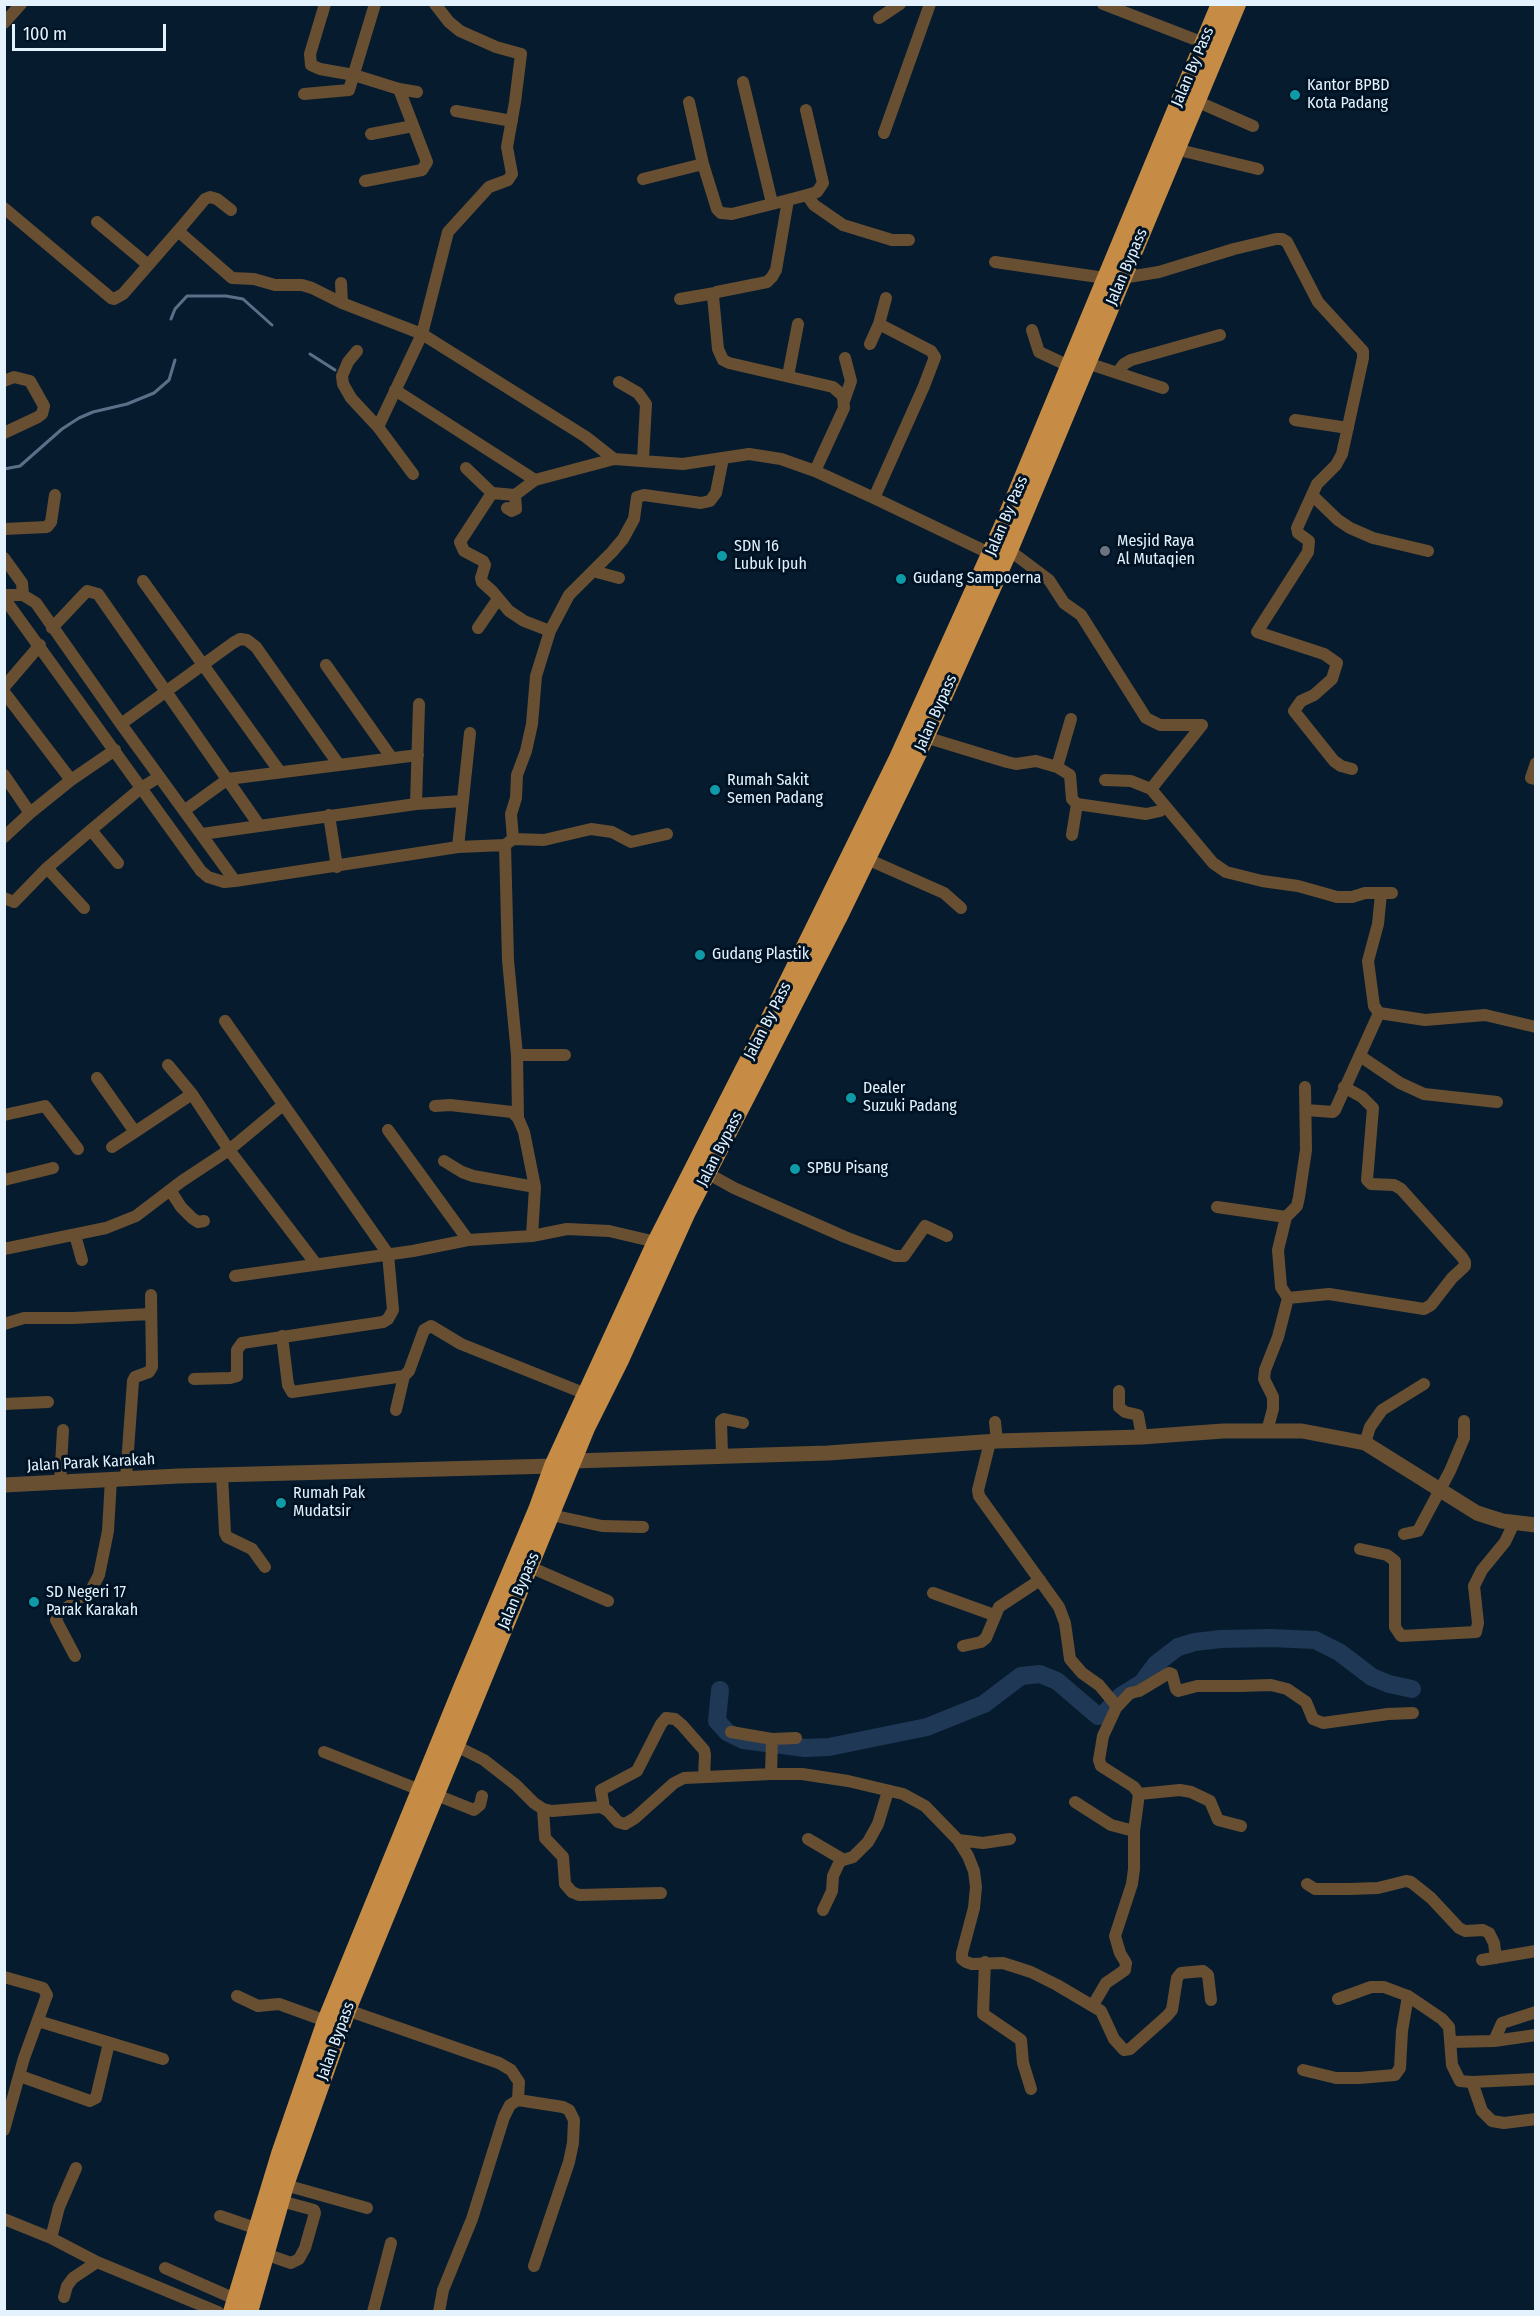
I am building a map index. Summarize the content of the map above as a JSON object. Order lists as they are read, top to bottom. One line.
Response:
{"streets":{"highway":["Jalan By Pass","Jalan Bypass"],"street":["Jalan Parak Karakah"]},"crossings":[["Jalan By Pass","Jalan Bypass"],["Jalan Bypass","Jalan Parak Karakah"]],"places":["Kantor BPBD Kota Padang","Mesjid Raya Al Mutaqien","SDN 16 Lubuk Ipuh","Gudang Sampoerna","Rumah Sakit Semen Padang","Gudang Plastik","Dealer Suzuki Padang","SPBU Pisang","Rumah Pak Mudatsir","SD Negeri 17 Parak Karakah"],"scale_bar":"100 m"}
